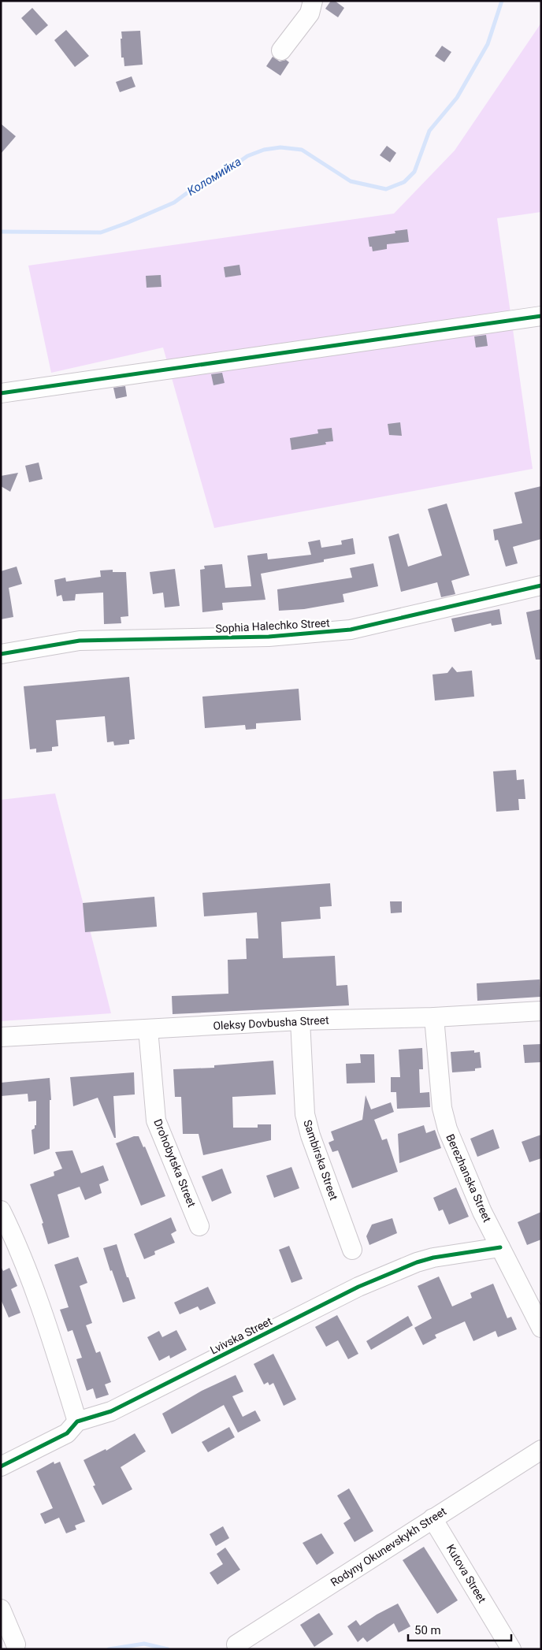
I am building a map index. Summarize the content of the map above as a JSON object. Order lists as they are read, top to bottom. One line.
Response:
{"streets":{"street":["Sophia Halechko Street","Oleksy Dovbusha Street","Sambirska Street","Drohobytska Street","Berezhanska Street","Lvivska Street","Rodyny Okunevskykh Street","Kutova Street"]},"crossings":[["Oleksy Dovbusha Street","Sambirska Street"],["Oleksy Dovbusha Street","Drohobytska Street"],["Oleksy Dovbusha Street","Berezhanska Street"],["Berezhanska Street","Lvivska Street"],["Rodyny Okunevskykh Street","Kutova Street"]],"water":["Коломийка"],"scale_bar":"50 m"}
